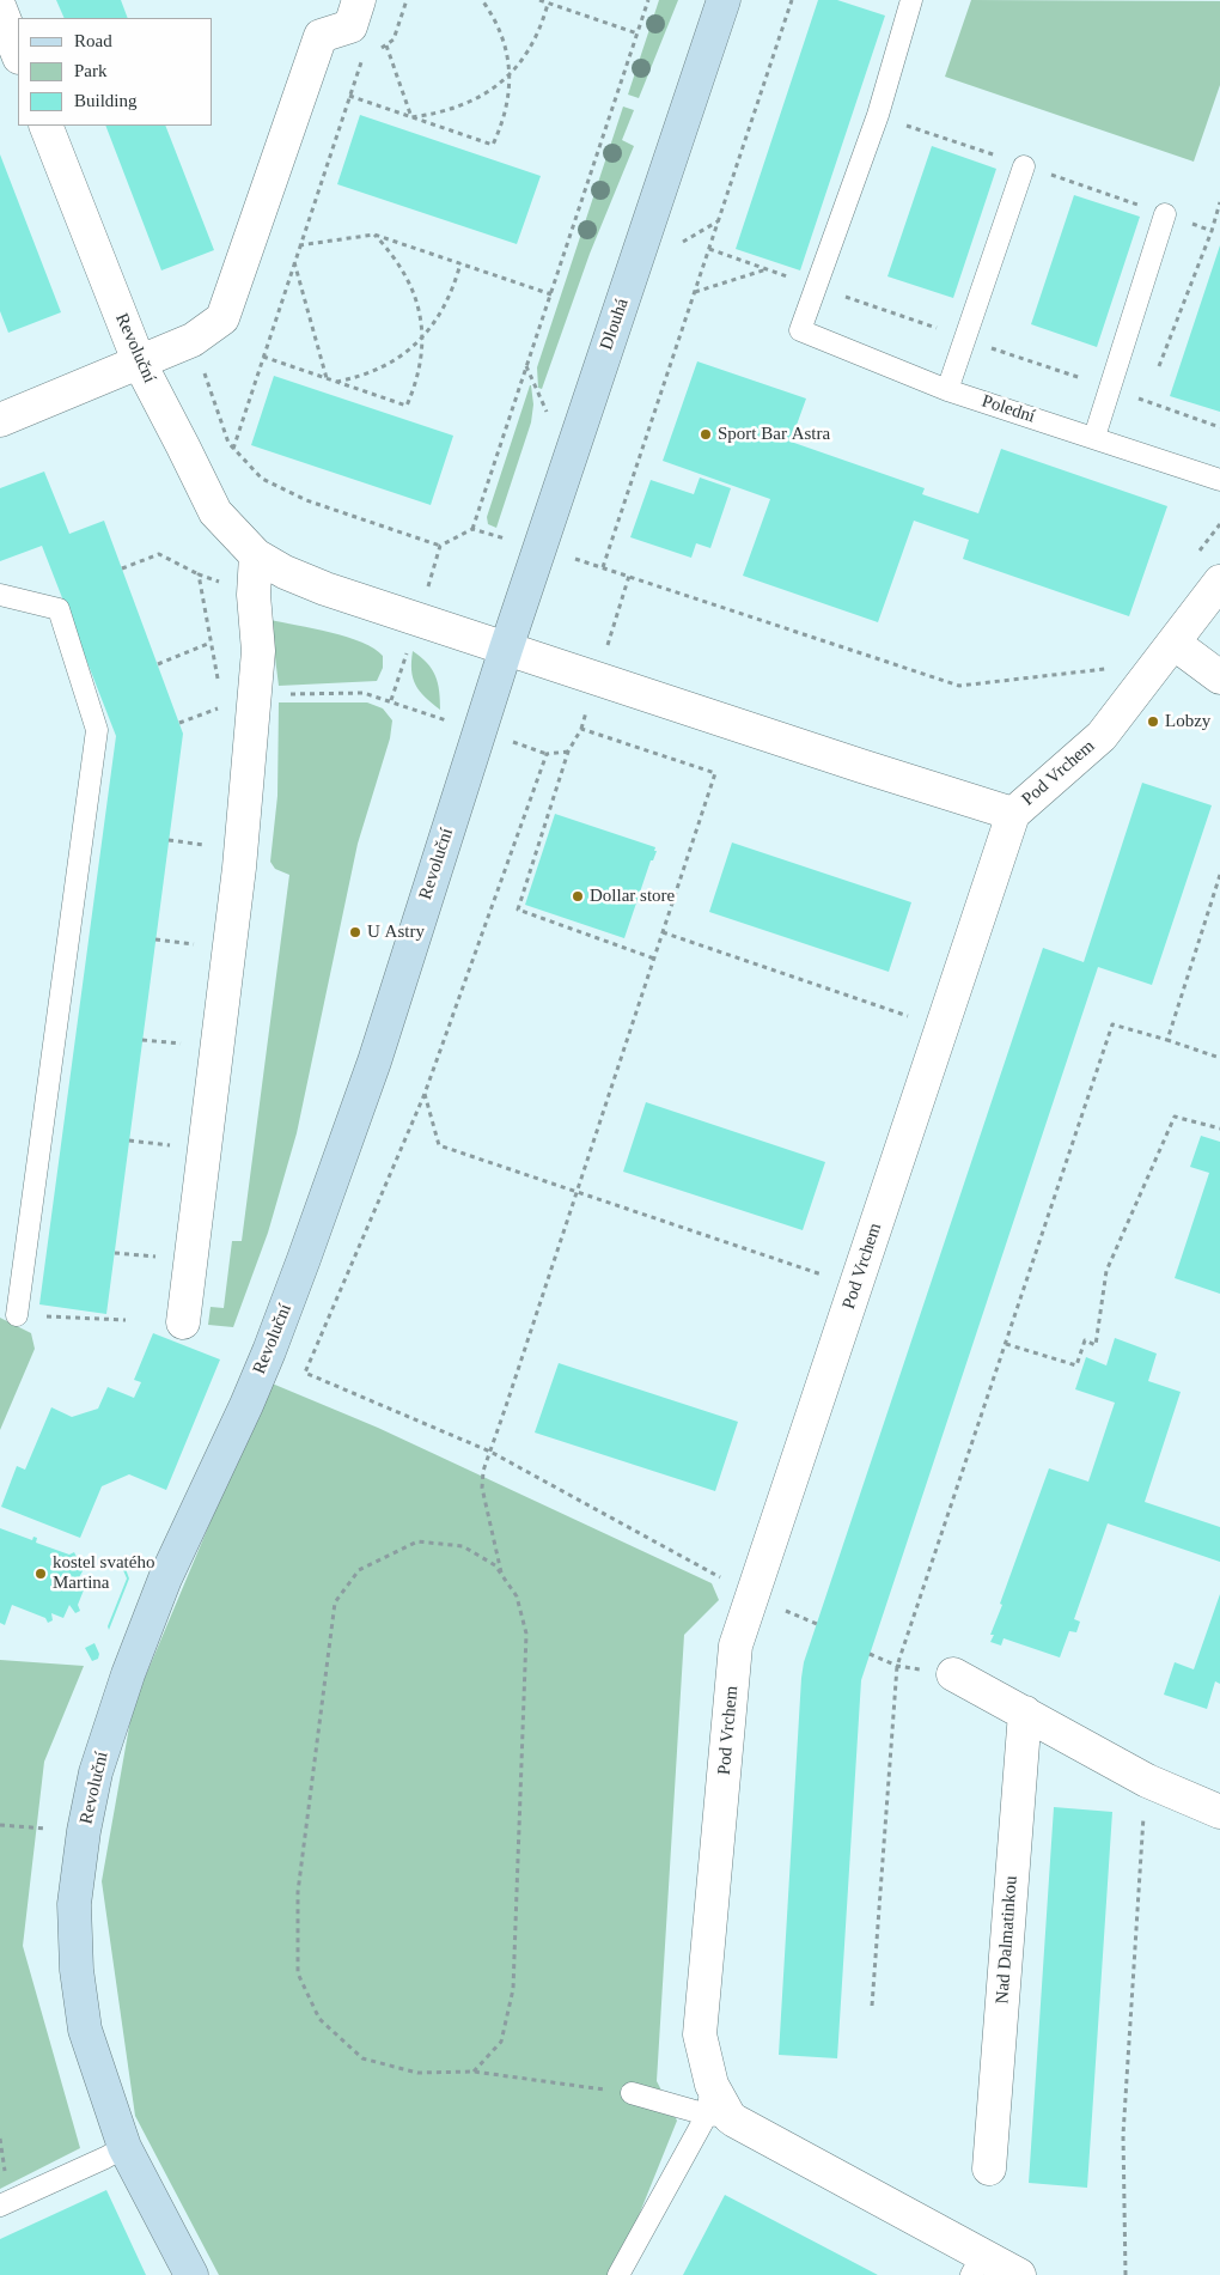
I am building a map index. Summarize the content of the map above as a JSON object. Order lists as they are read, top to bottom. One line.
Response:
{"streets":{"street":["Dlouhá","Revoluční","Pod Vrchem","Nad Dalmatinkou"],"lane":["Polední"]},"crossings":[["Dlouhá","Revoluční"]],"places":["Sport Bar Astra","Lobzy","Dollar store","U Astry","kostel svatého Martina"],"legend":["Road","Park","Building"]}
